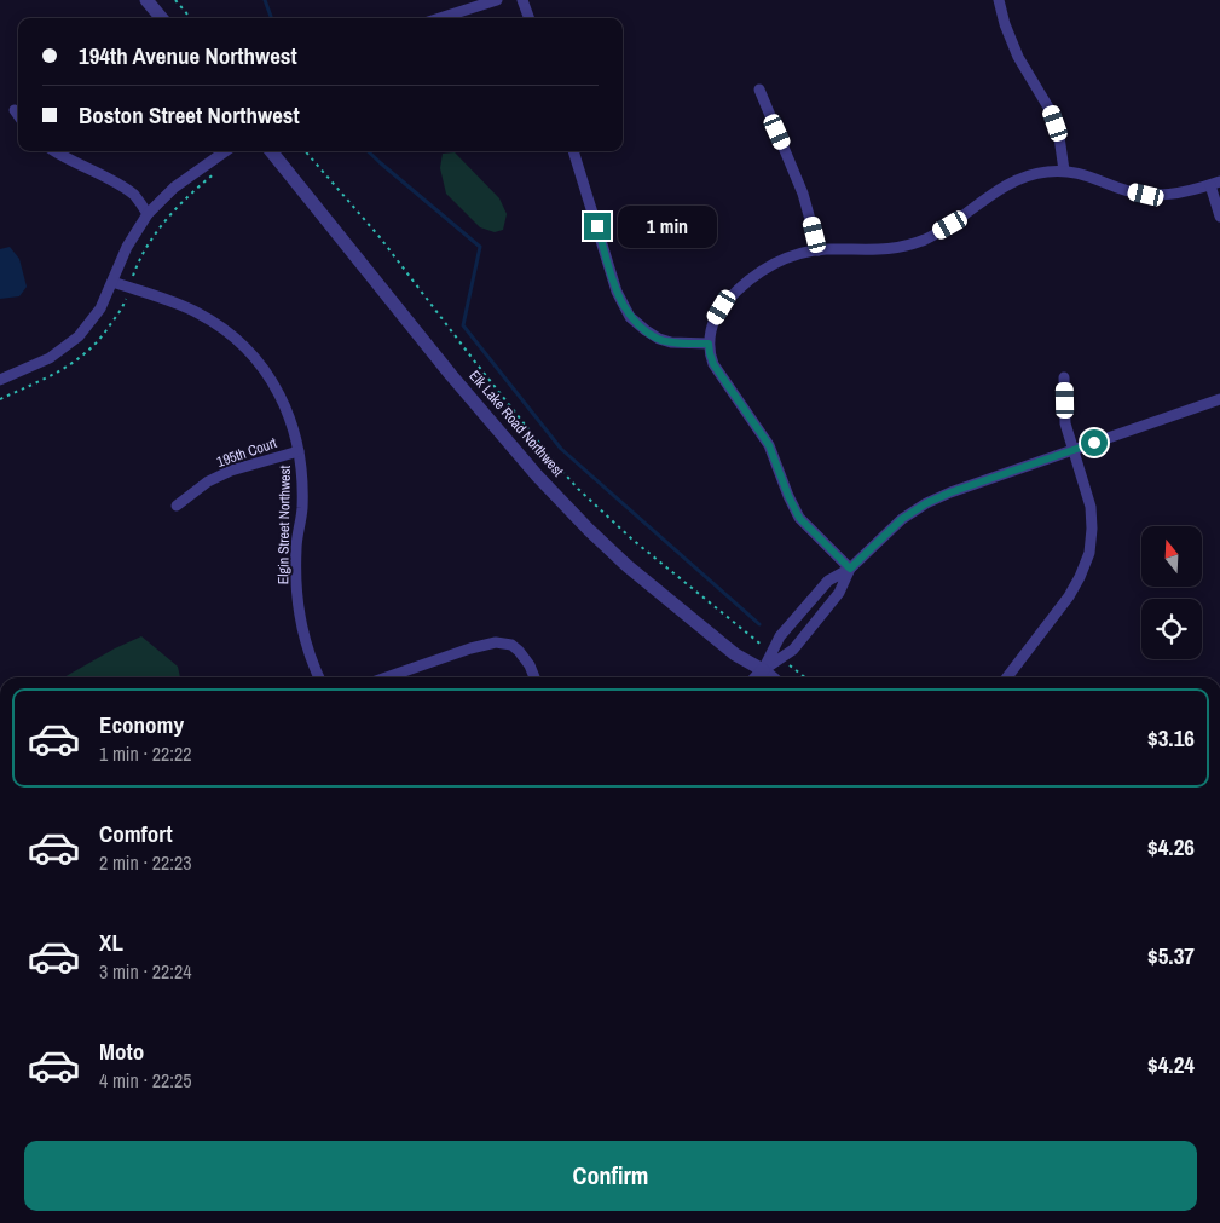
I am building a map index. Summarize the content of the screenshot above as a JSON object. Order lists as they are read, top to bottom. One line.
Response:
{"streets":{"street":["Elk Lake Road Northwest","195th Court","Elgin Street Northwest"]},"crossings":[["195th Court","Elgin Street Northwest"]],"north":"top","page":{"banner":["194th Avenue Northwest","Boston Street Northwest"],"bubble":"1 min","list":[{"name":"Economy","note":"1 min · 22:22","value":"$3.16"},{"name":"Comfort","note":"2 min · 22:23","value":"$4.26"},{"name":"XL","note":"3 min · 22:24","value":"$5.37"},{"name":"Moto","note":"4 min · 22:25","value":"$4.24"}],"buttons":"Confirm"}}
